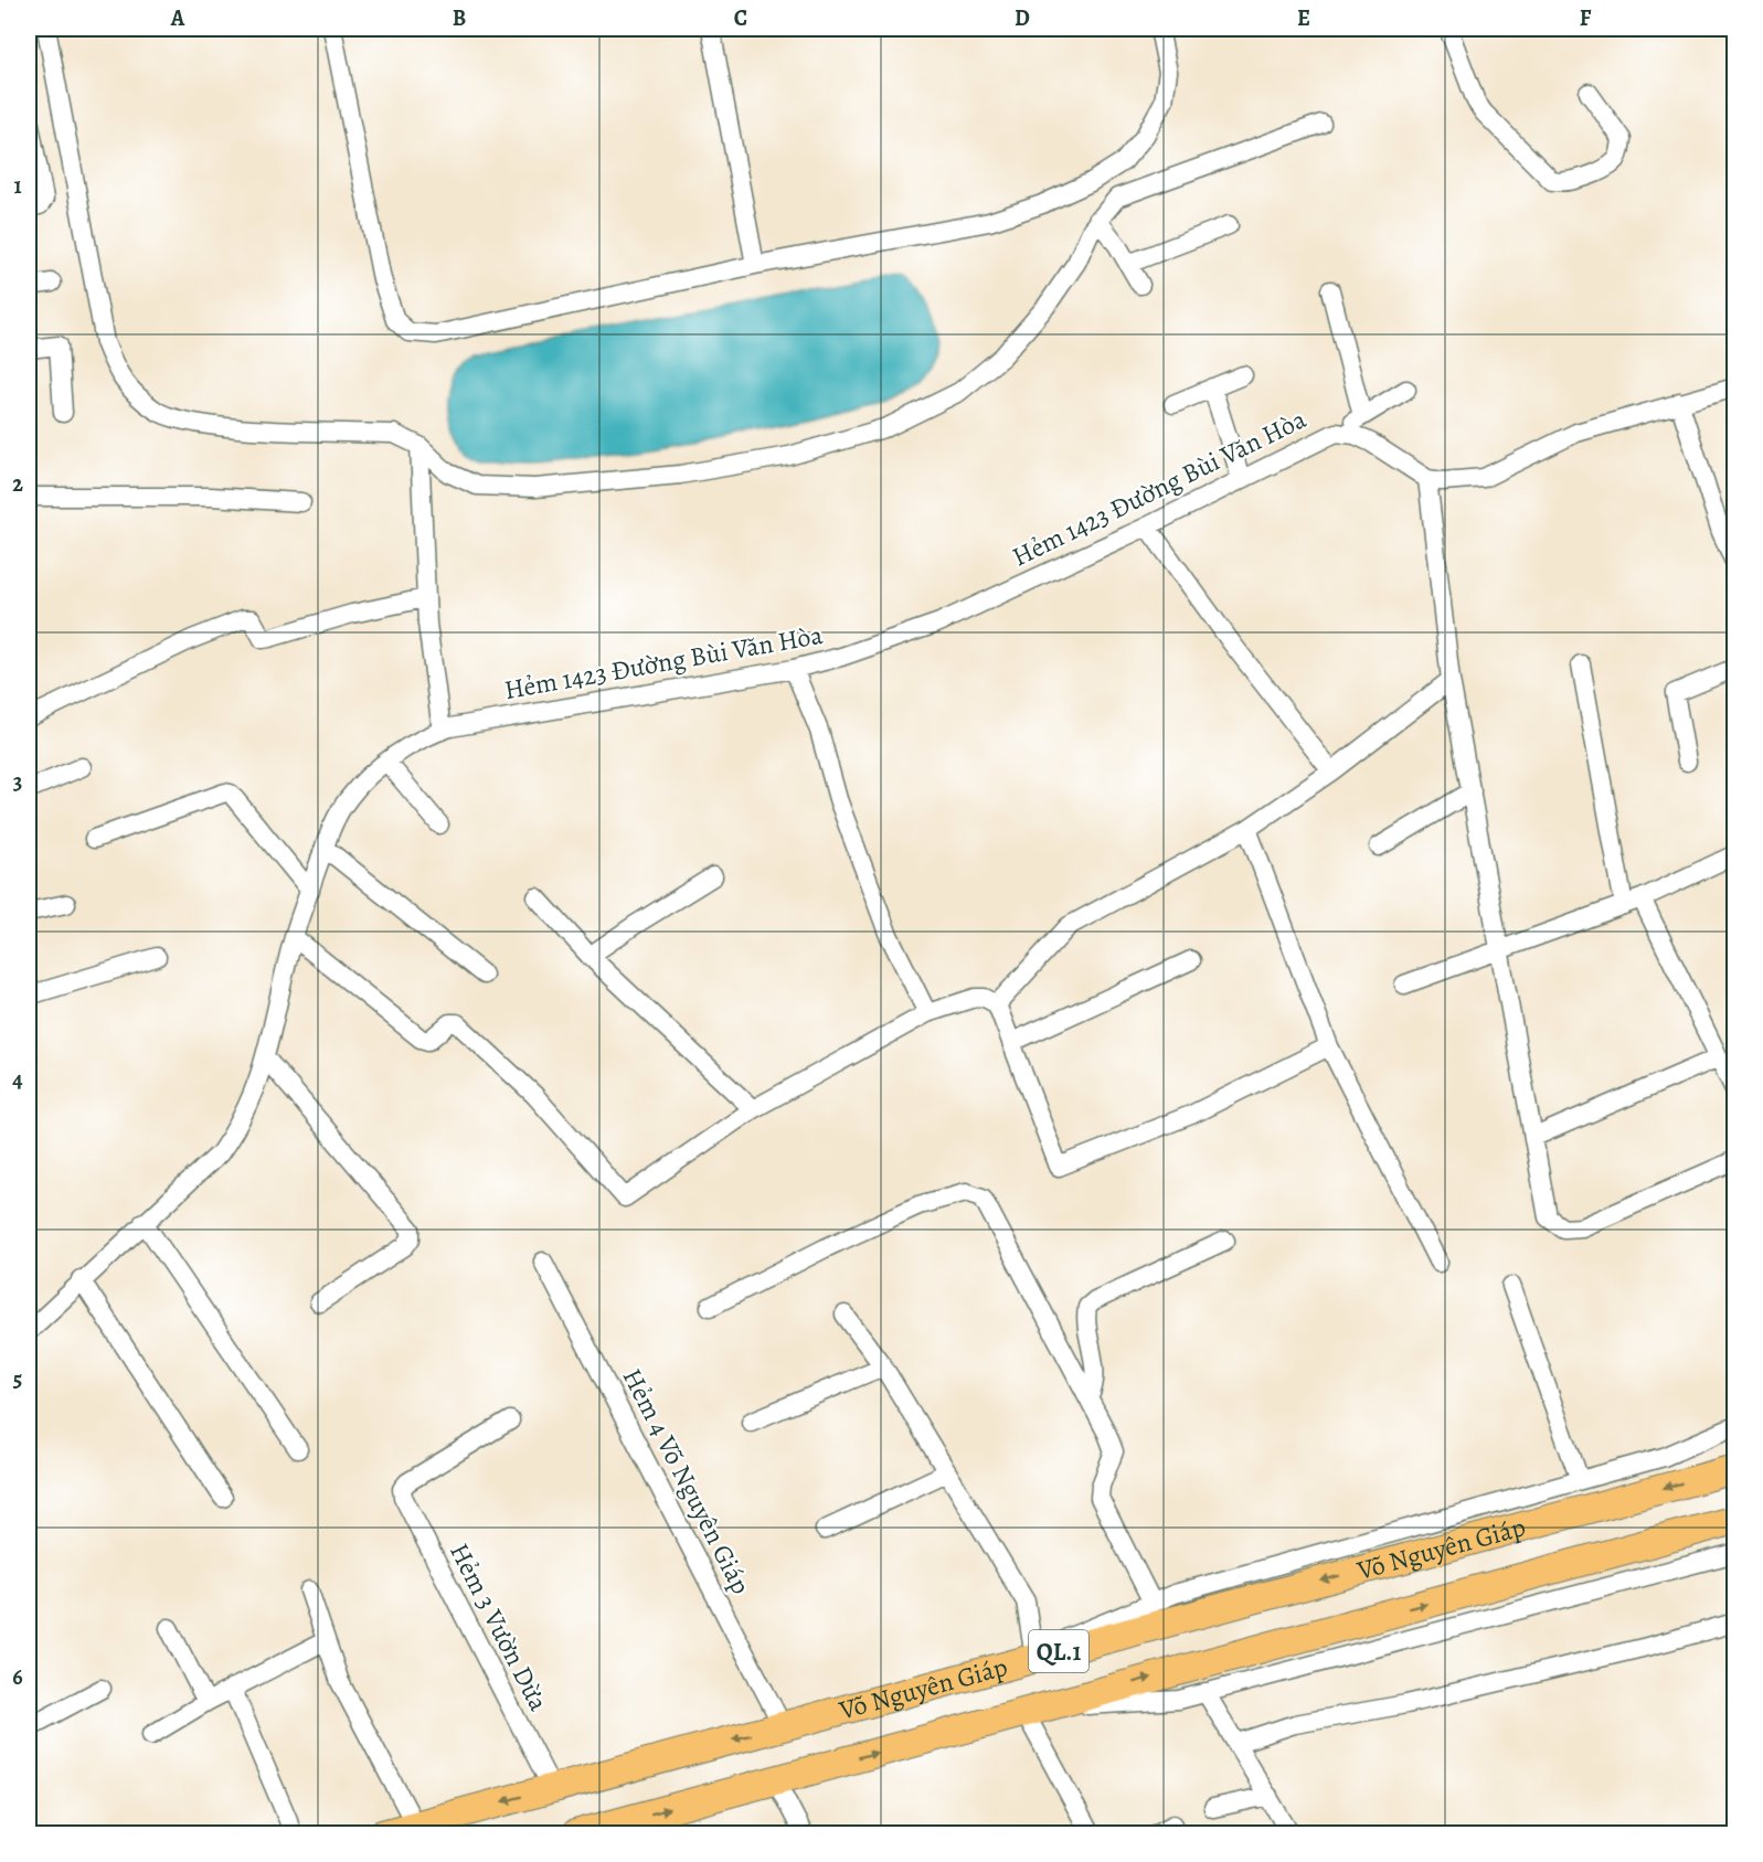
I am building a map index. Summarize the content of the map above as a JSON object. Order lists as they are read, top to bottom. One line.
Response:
{"streets":{"highway":["Võ Nguyên Giáp","QL.1"],"street":["Hẻm 1423 Đường Bùi Văn Hòa","Hẻm 4 Võ Nguyên Giáp","Hẻm 3 Vườn Dừa"]},"crossings":[["Hẻm 4 Võ Nguyên Giáp","Võ Nguyên Giáp"],["Võ Nguyên Giáp","Hẻm 3 Vườn Dừa"]],"grid":{"columns":["A","B","C","D","E","F"],"rows":["1","2","3","4","5","6"]}}
